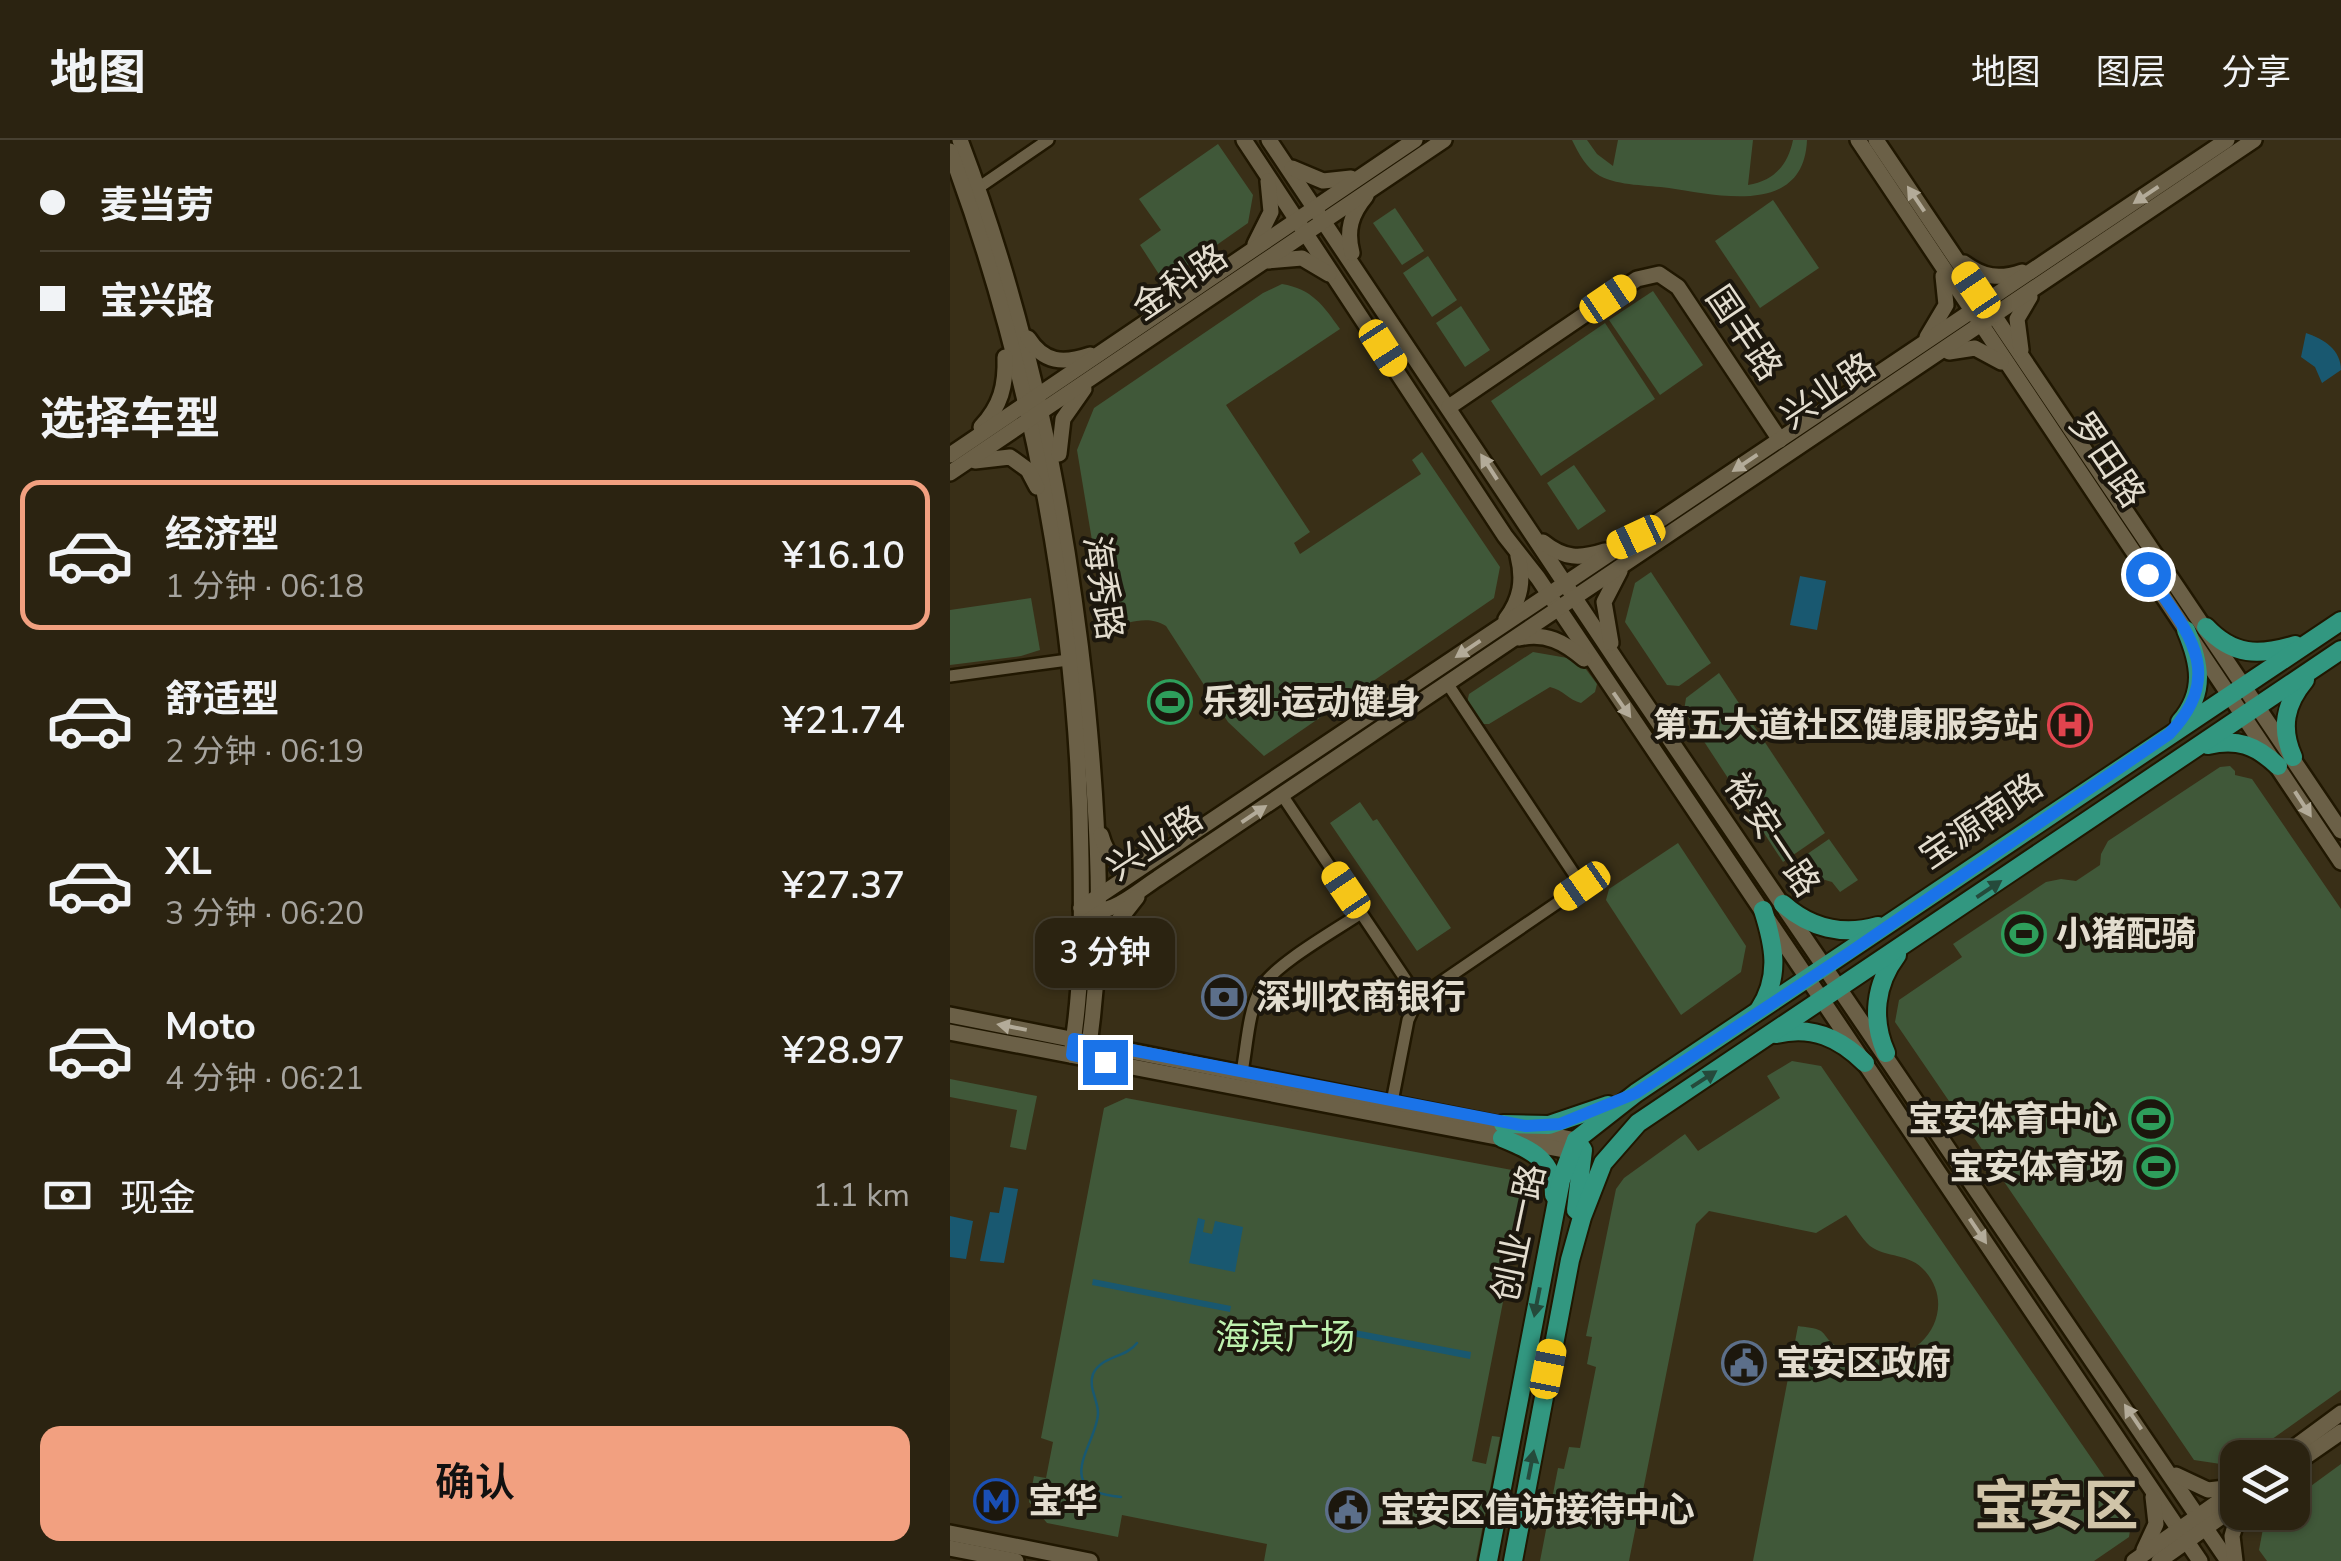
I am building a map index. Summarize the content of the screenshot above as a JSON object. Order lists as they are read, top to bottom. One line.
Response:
{"streets":{"main road":["金科路","国丰路","兴业路","罗田路","海秀路","宝源南路","裕安一路","创业一路"]},"crossings":[["金科路","海秀路"],["金科路","裕安一路"],["国丰路","兴业路"],["国丰路","裕安一路"],["兴业路","罗田路"],["兴业路","海秀路"],["兴业路","裕安一路"],["罗田路","宝源南路"],["宝源南路","裕安一路"],["宝源南路","创业一路"],["裕安一路","创业一路"]],"districts":["宝安区"],"parks":["海滨广场"],"places":{"sports":["乐刻·运动健身","小猪配骑","宝安体育中心","宝安体育场"],"hospital":["第五大道社区健康服务站"],"bank":["深圳农商银行"],"public building":["宝安区政府","宝安区信访接待中心"],"metro station":["宝华"]},"page":{"header":"地图","nav":["地图","图层","分享"],"banner":["麦当劳","宝兴路"],"heading":"选择车型","list":[{"name":"经济型","note":"1 分钟 · 06:18","value":"¥16.10"},{"name":"舒适型","note":"2 分钟 · 06:19","value":"¥21.74"},{"name":"XL","note":"3 分钟 · 06:20","value":"¥27.37"},{"name":"Moto","note":"4 分钟 · 06:21","value":"¥28.97"}],"bubble":"3 分钟","pay":["现金","1.1 km"],"buttons":"确认"}}
